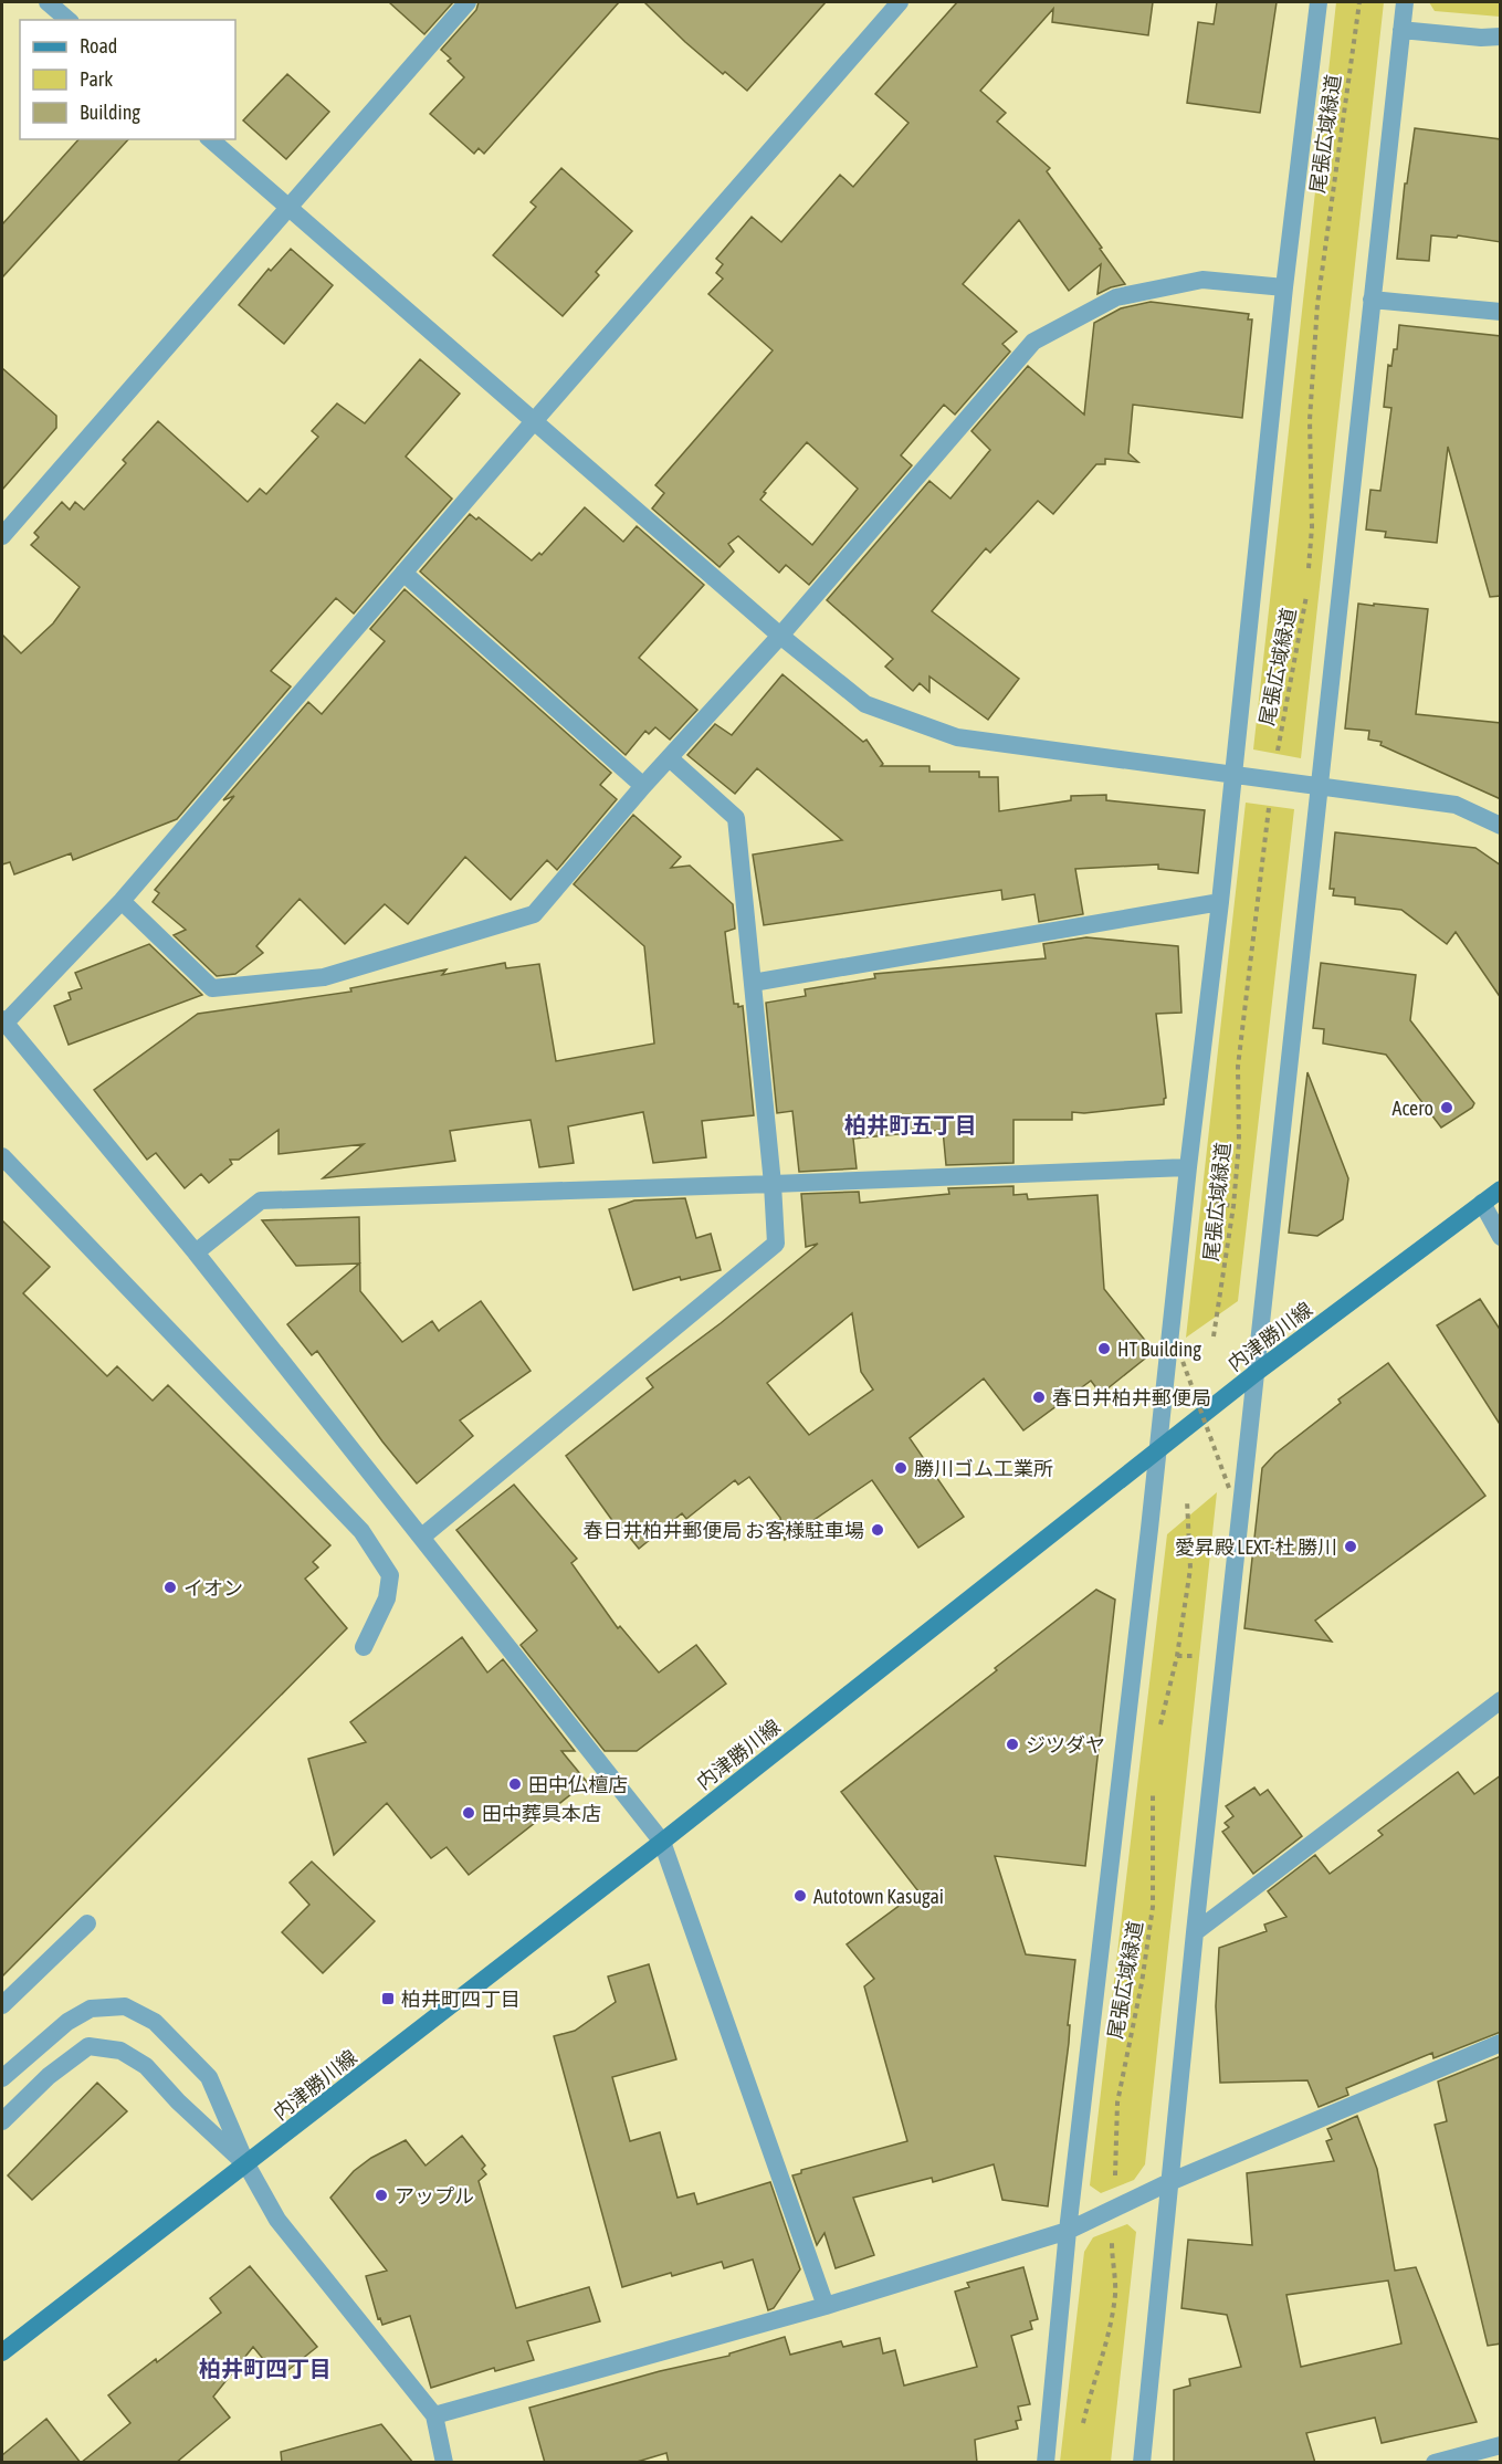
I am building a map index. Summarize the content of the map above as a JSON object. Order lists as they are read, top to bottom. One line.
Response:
{"streets":{"main road":["内津勝川線"],"path":["尾張広域緑道"]},"districts":["柏井町五丁目","柏井町四丁目"],"places":{"other":["Acero","HT Building","春日井柏井郵便局","勝川ゴム工業所","春日井柏井郵便局 お客様駐車場","愛昇殿 LEXT-杜 勝川","イオン","ジツダヤ","田中仏檀店","田中葬具本店","Autotown Kasugai","アップル"],"transit":["柏井町四丁目"]},"legend":["Road","Park","Building"]}
